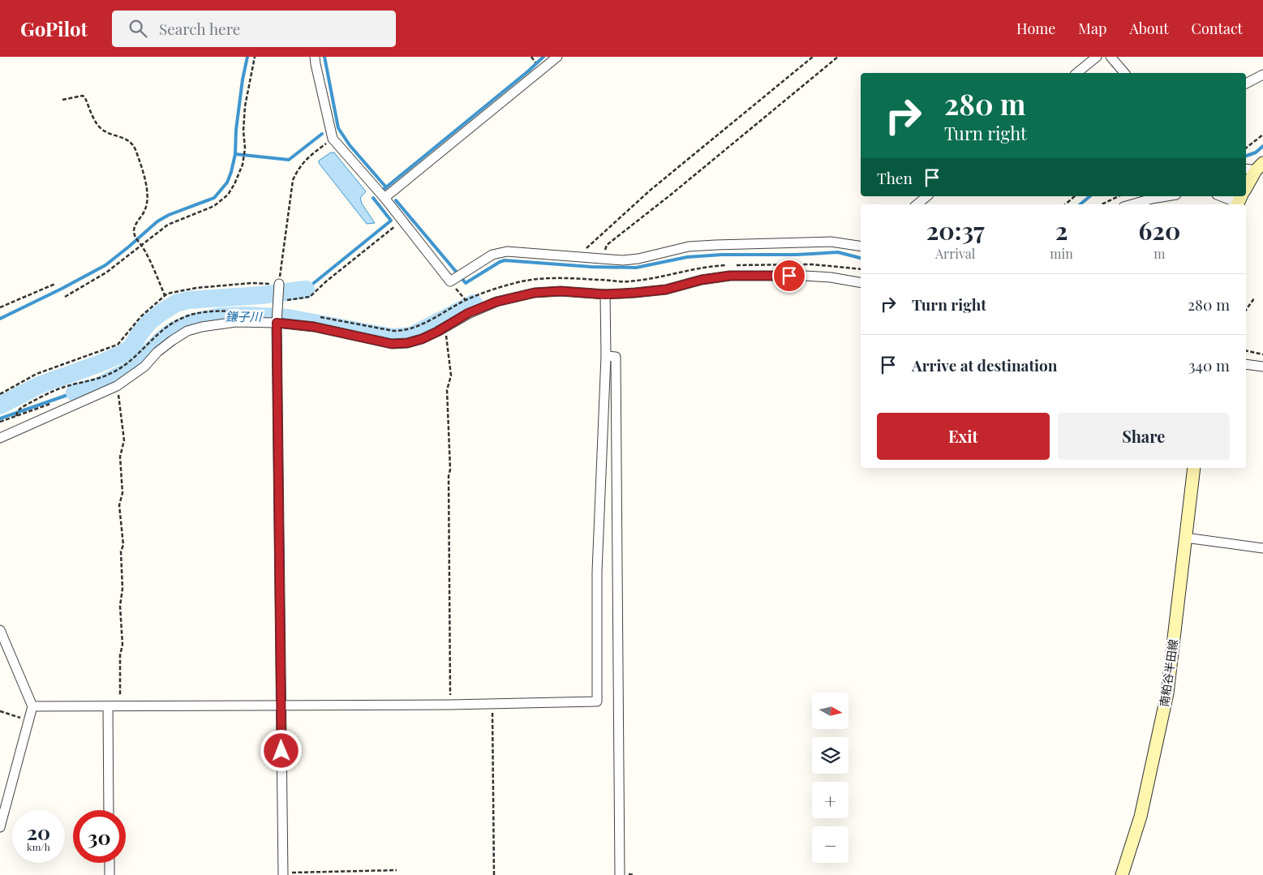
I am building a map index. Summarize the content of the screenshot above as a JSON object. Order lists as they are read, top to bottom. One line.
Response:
{"streets":{"main road":["南粕谷半田線"]},"water":["鎌子川"],"north":"right","page":{"header":"GoPilot","search":"Search here","nav":["Home","Map","About","Contact"],"turn":["280 m","Turn right"],"then":"Then","eta":["20:37","Arrival","2","min","620","m"],"list":[{"name":"Turn right","value":"280 m"},{"name":"Arrive at destination","value":"340 m"}],"buttons":["Exit","Share"],"map_buttons":["+","−"],"speed":"20 km/h","limit":"30"}}
